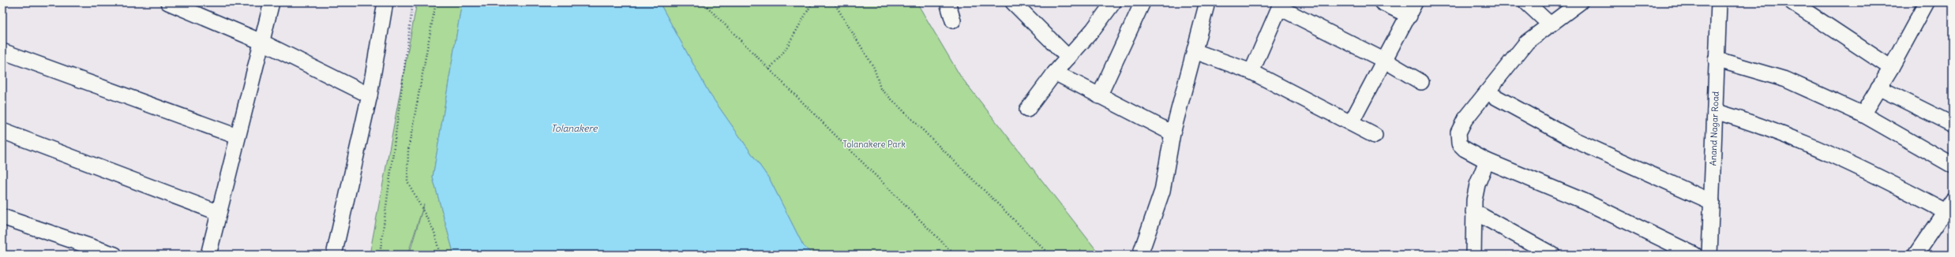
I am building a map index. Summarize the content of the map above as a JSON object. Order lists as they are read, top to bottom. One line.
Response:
{"streets":{"street":["Anand Nagar Road"]},"water":["Tolanakere"],"parks":["Tolanakere Park"]}
